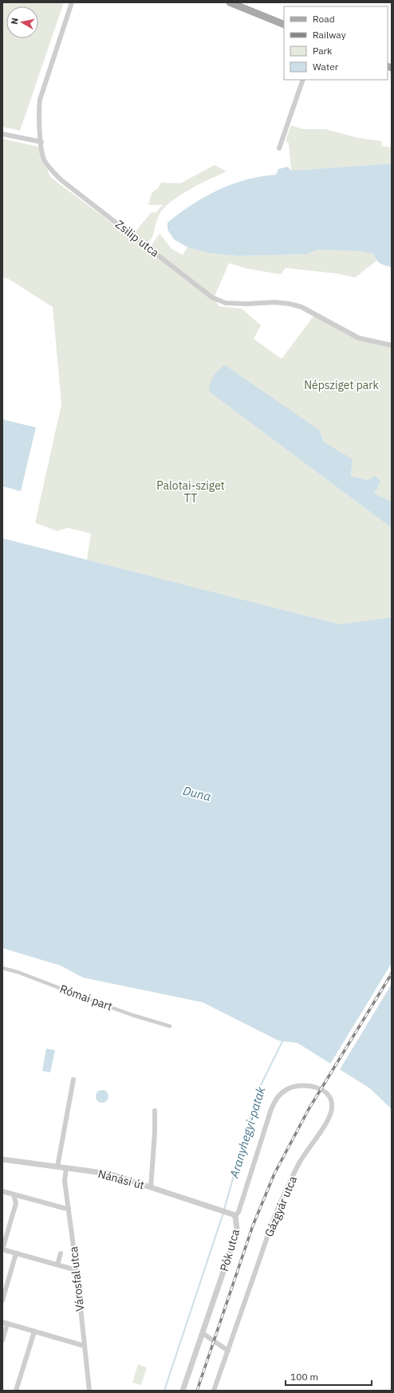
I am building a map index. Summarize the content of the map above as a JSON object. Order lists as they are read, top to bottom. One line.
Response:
{"streets":{"street":["Zsilip utca","Római part","Nánási út","Gázgyár utca","Pók utca","Városfal utca"]},"crossings":[["Nánási út","Pók utca"],["Nánási út","Városfal utca"],["Gázgyár utca","Pók utca"]],"water":["Duna","Aranyhegyi-patak"],"parks":["Népsziget park","Palotai-sziget TT"],"legend":["Road","Railway","Park","Water"],"scale_bar":"100 m","north":"left"}
